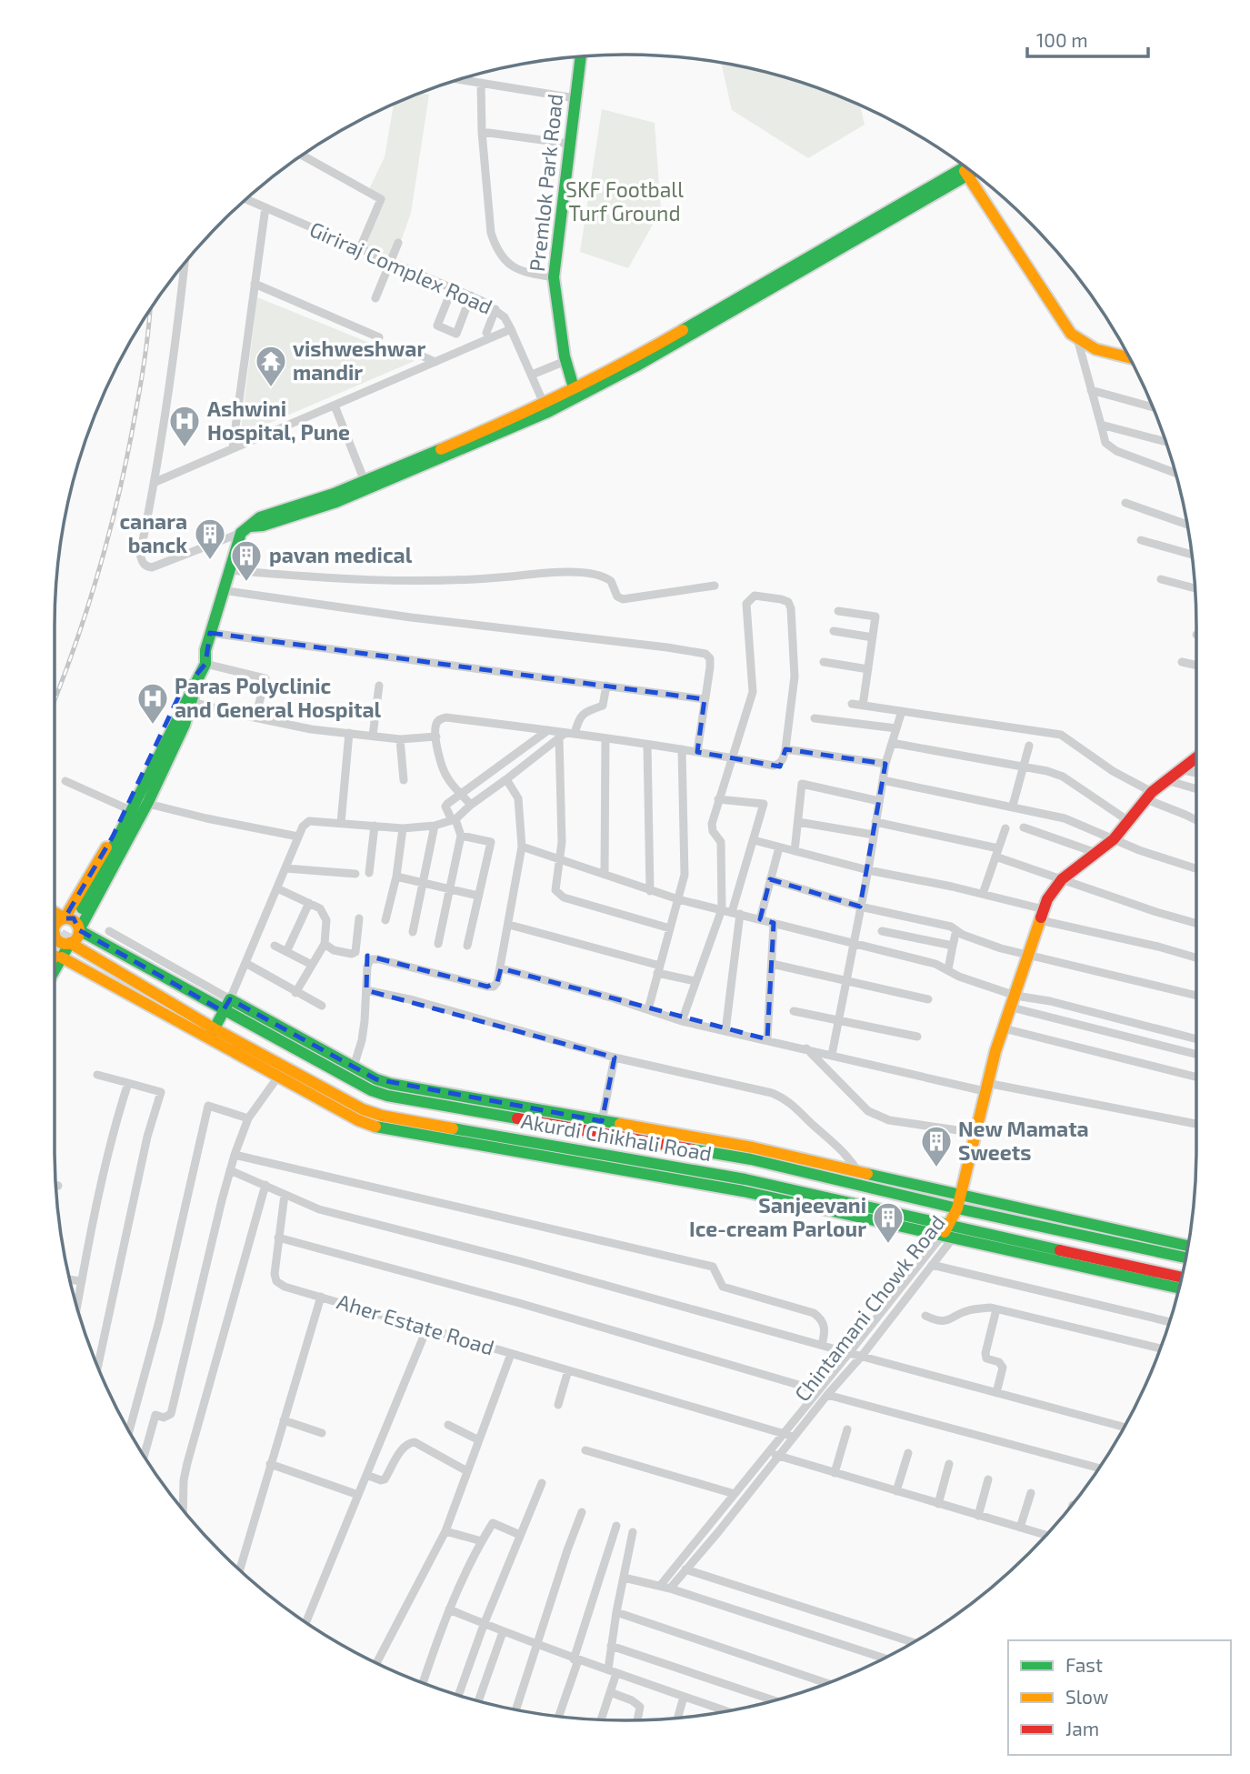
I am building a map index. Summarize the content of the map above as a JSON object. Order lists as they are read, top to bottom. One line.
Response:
{"streets":{"street":["Premlok Park Road","Giriraj Complex Road","Akurdi Chikhali Road","Chintamani Chowk Road","Aher Estate Road"]},"crossings":[["Akurdi Chikhali Road","Chintamani Chowk Road"],["Chintamani Chowk Road","Aher Estate Road"]],"parks":["SKF Football Turf Ground"],"places":{"temple":["vishweshwar mandir"],"hospital":["Ashwini Hospital, Pune","Paras Polyclinic and General Hospital"],"building":["canara banck","pavan medical","New Mamata Sweets","Sanjeevani Ice-cream Parlour"]},"legend":["Fast","Slow","Jam"],"scale_bar":"100 m"}
